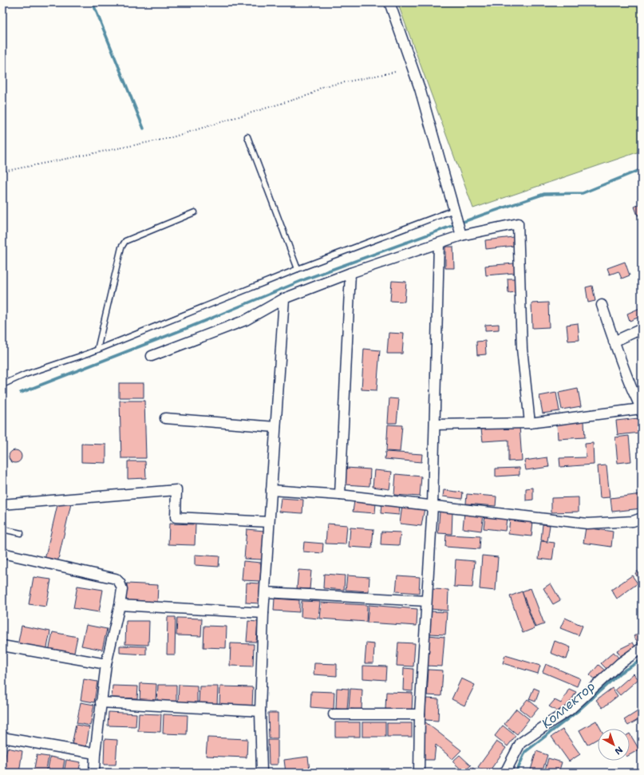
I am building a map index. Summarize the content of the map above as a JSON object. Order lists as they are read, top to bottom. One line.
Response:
{"water":["Коллектор"],"north":"bottom right"}
